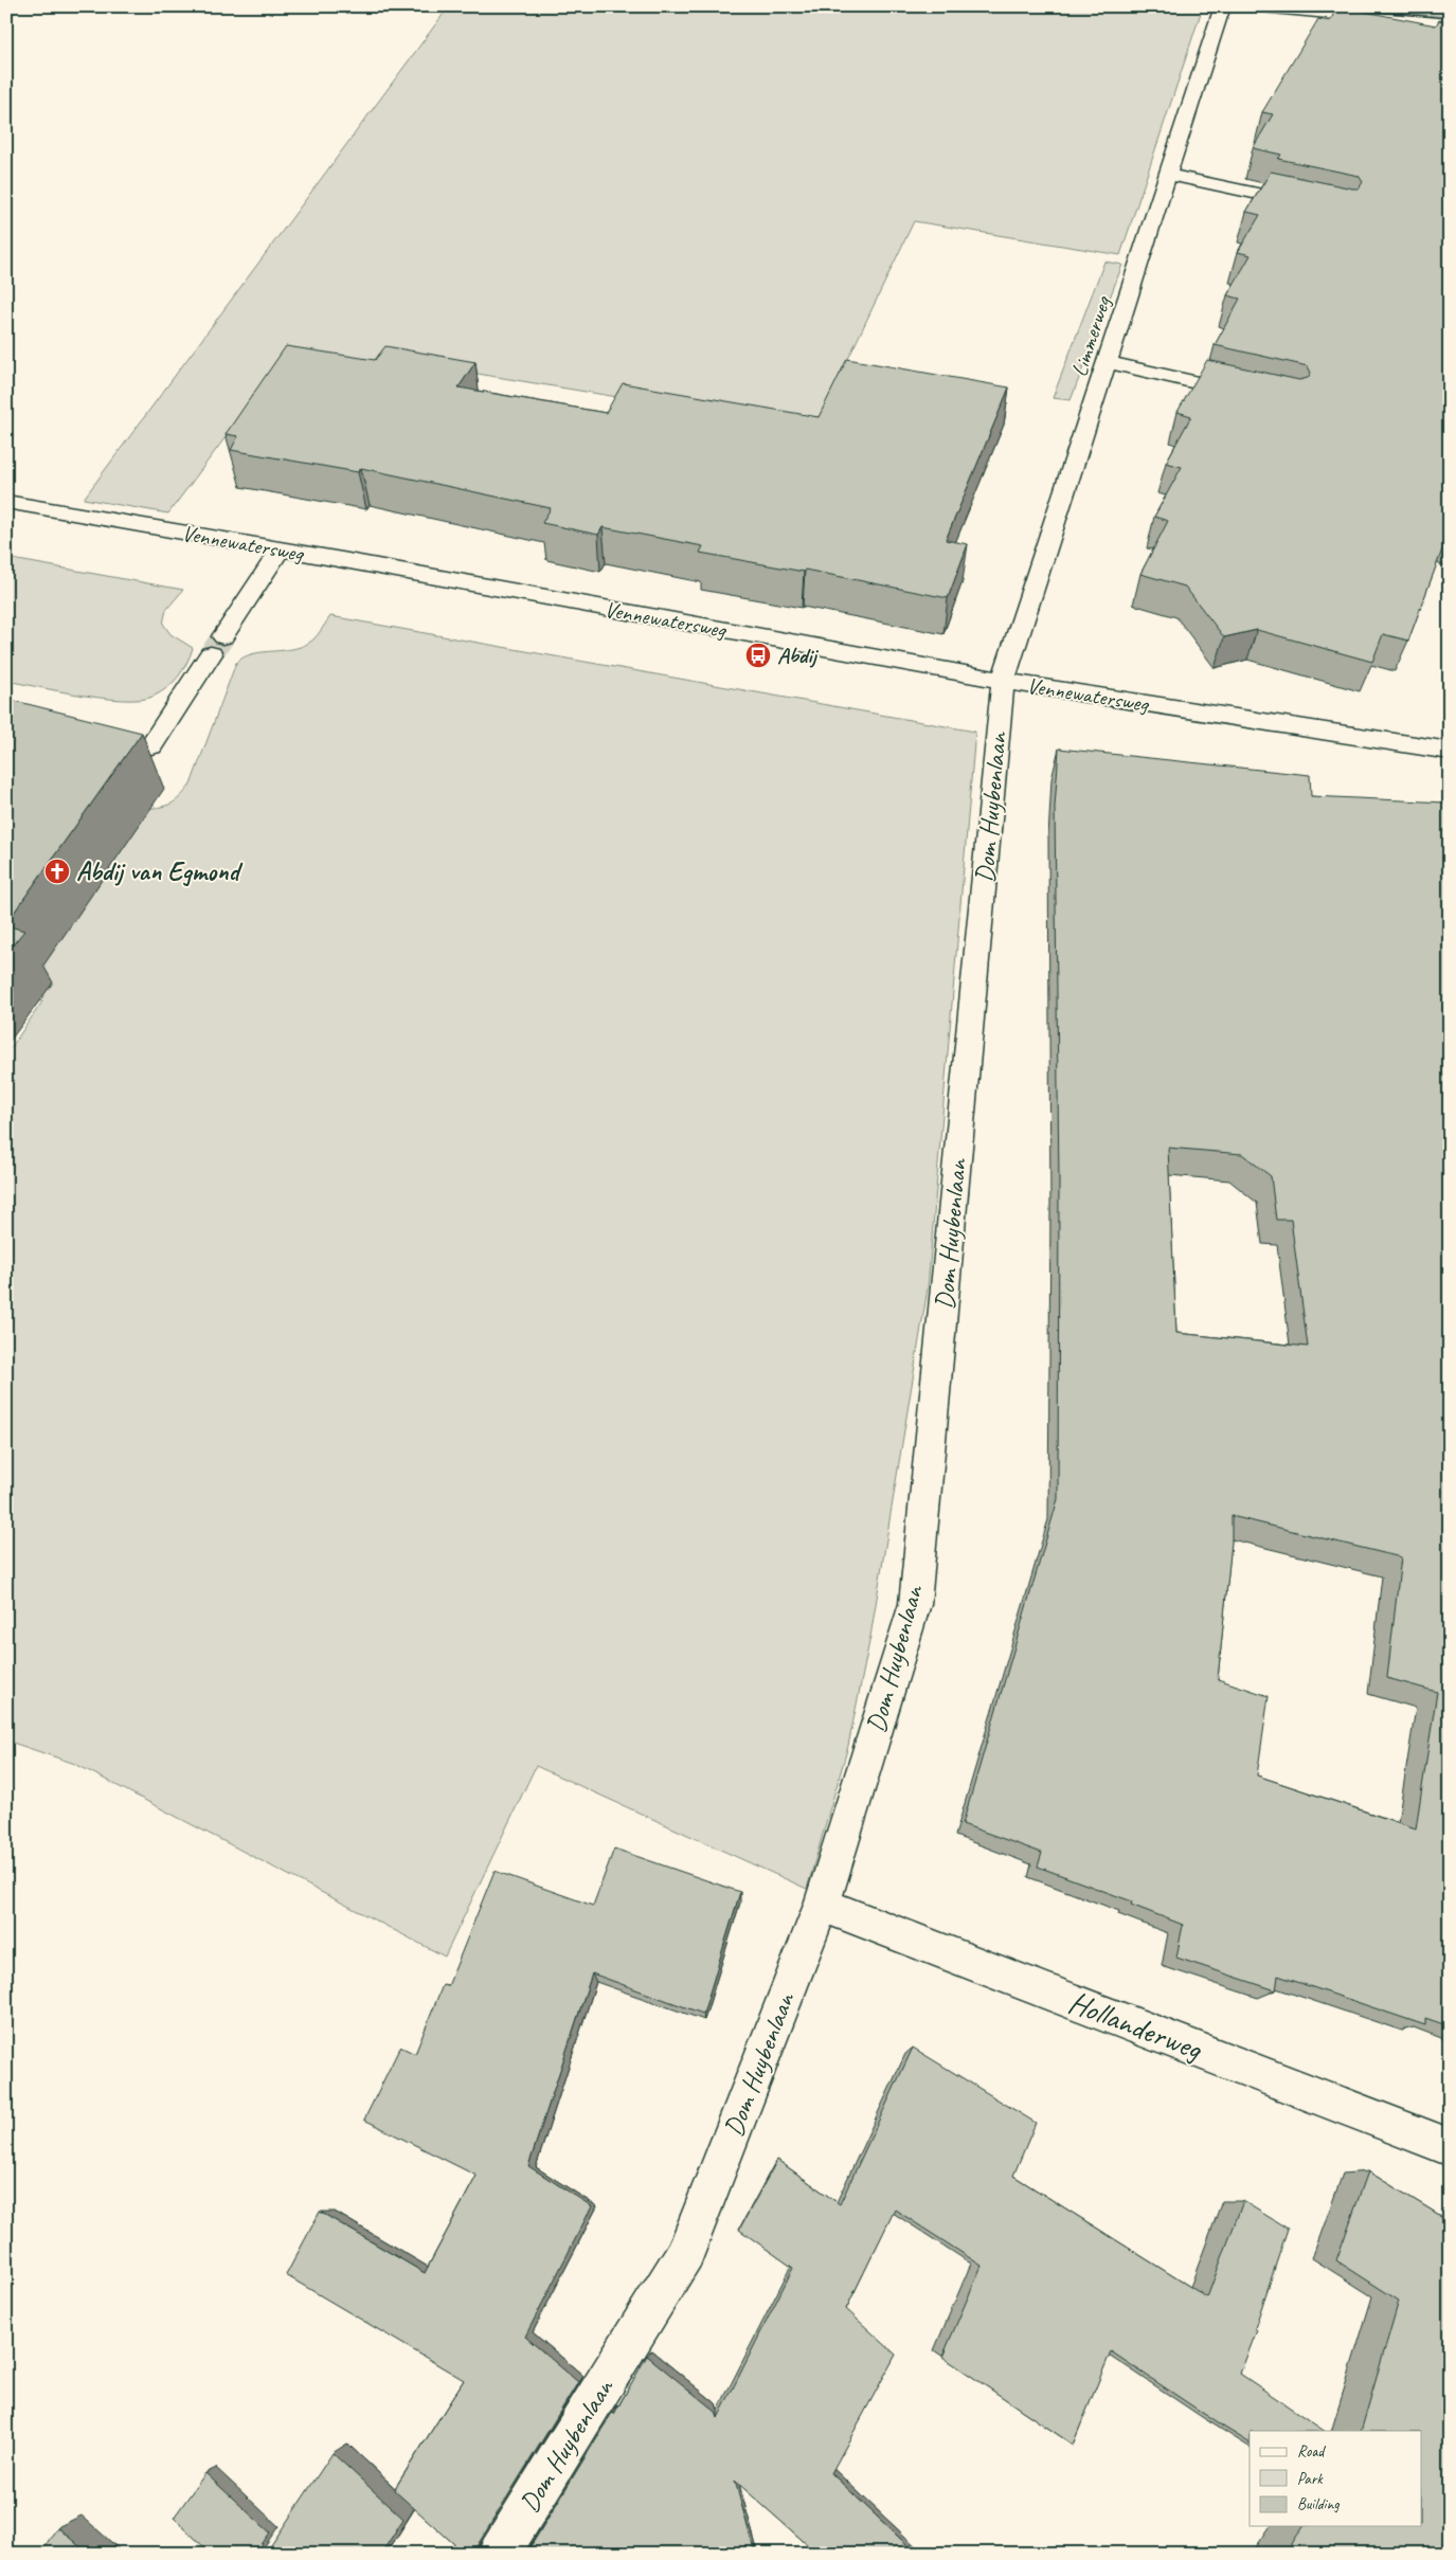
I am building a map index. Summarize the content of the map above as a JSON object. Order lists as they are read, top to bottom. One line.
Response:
{"streets":{"street":["Limmerweg","Vennewatersweg","Dom Huybenlaan","Hollanderweg"]},"crossings":[["Limmerweg","Vennewatersweg"],["Limmerweg","Dom Huybenlaan"],["Vennewatersweg","Dom Huybenlaan"],["Dom Huybenlaan","Hollanderweg"]],"places":{"bus stop":["Abdij"],"church":["Abdij van Egmond"]},"legend":["Road","Park","Building"]}
